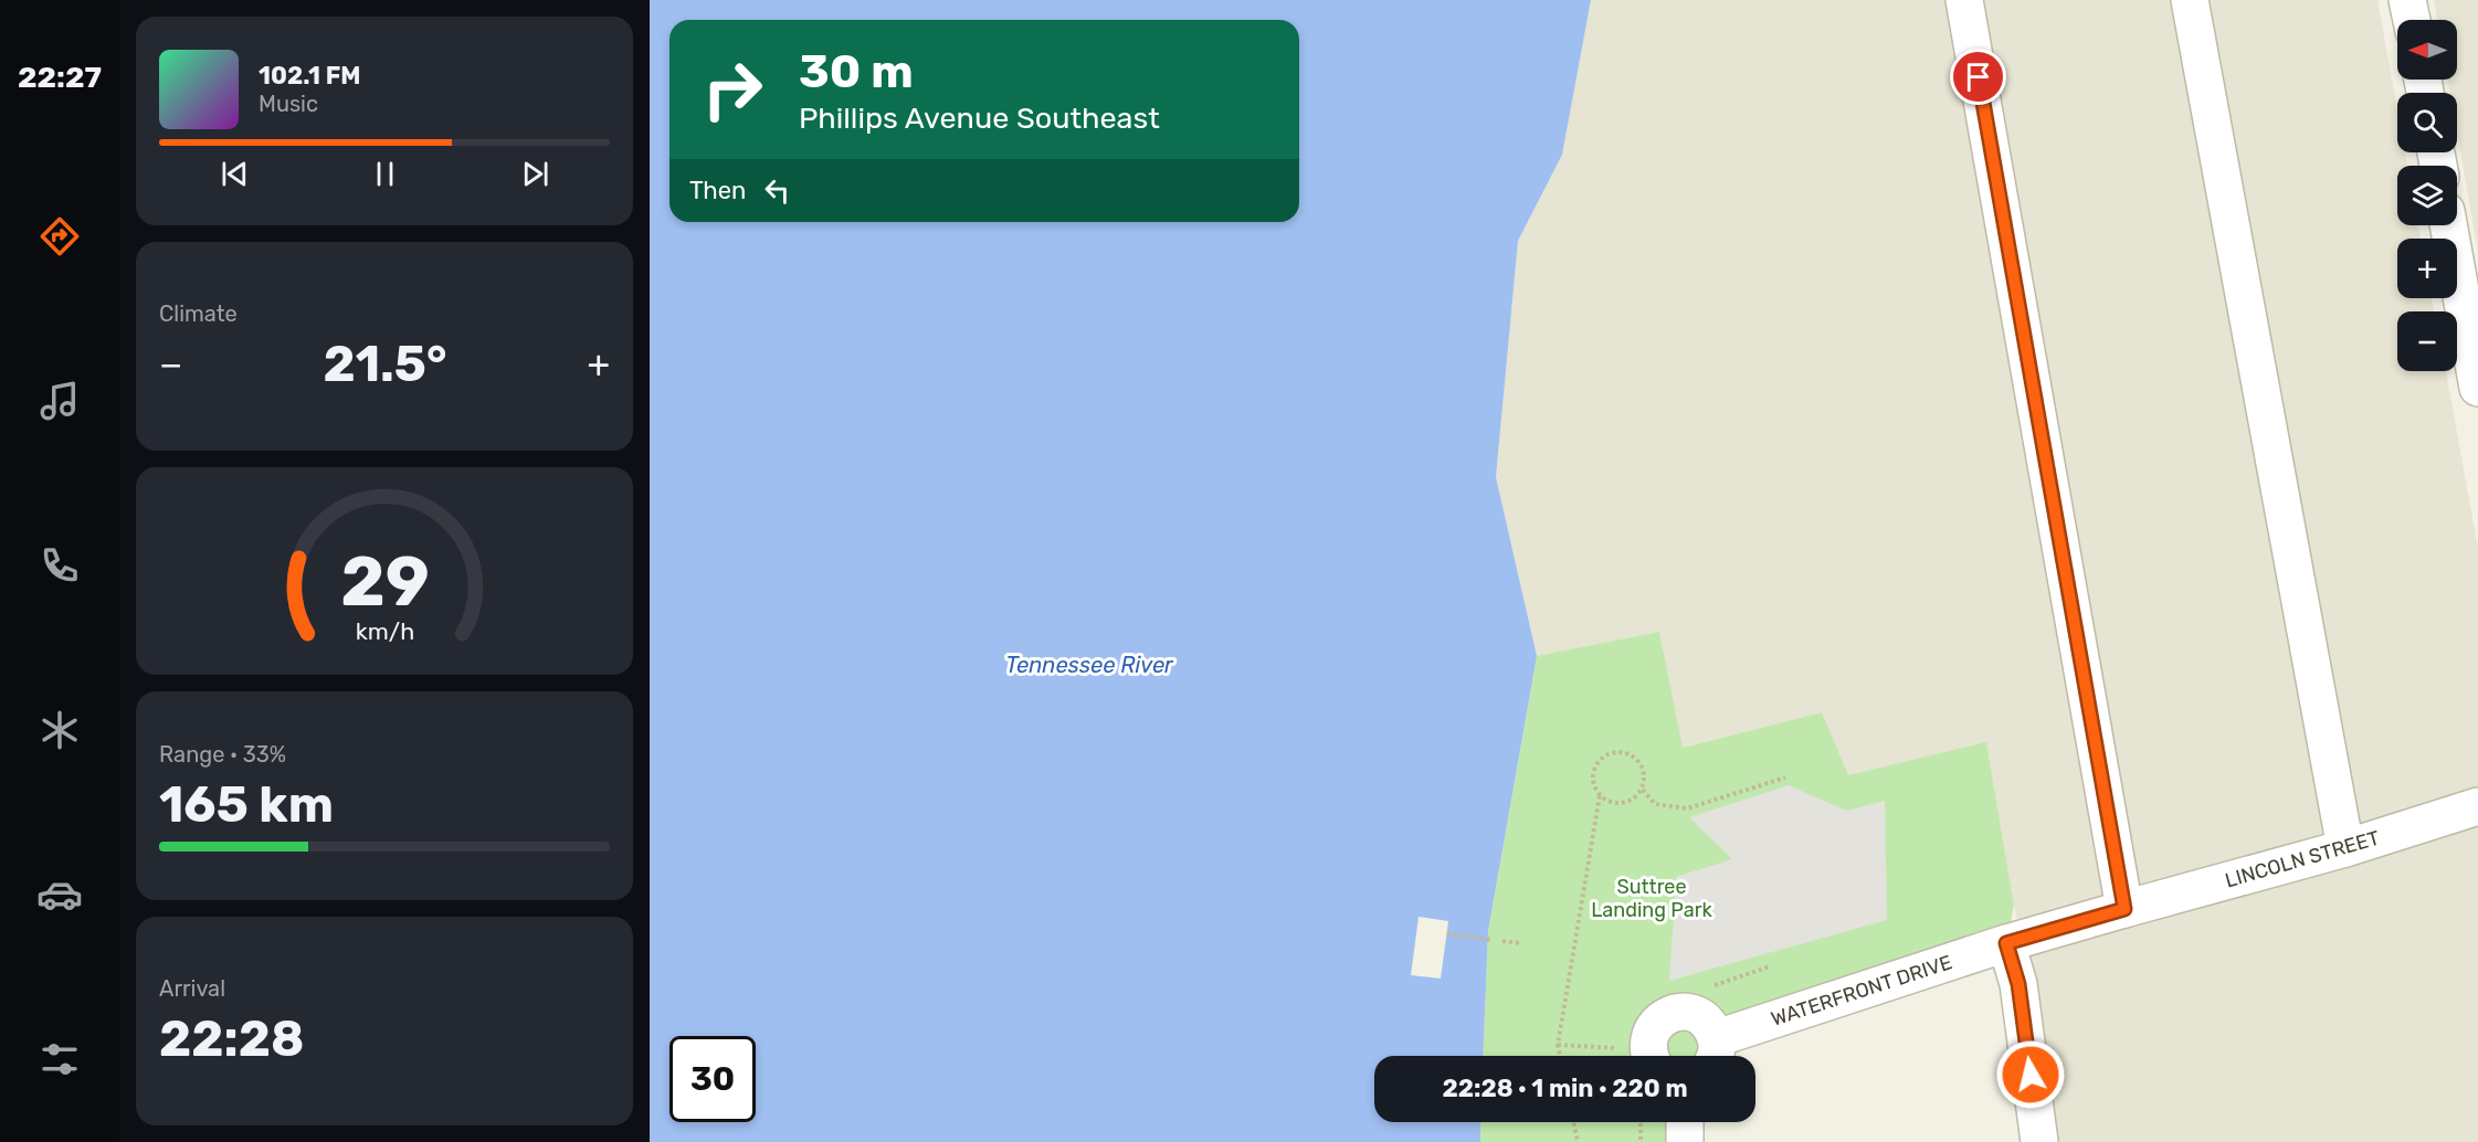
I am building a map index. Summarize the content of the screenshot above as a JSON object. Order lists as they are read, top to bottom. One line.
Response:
{"streets":{"street":["LINCOLN STREET","WATERFRONT DRIVE"]},"crossings":[["LINCOLN STREET","WATERFRONT DRIVE"]],"water":["Tennessee River"],"parks":["Suttree Landing Park"],"north":"left","page":{"tabs":"22:27","map_buttons":["+","−"],"turn":["30 m","Phillips Avenue Southeast"],"song":["102.1 FM","Music"],"then":"Then","tile":["Climate",["Range · 33%","165 km"],["Arrival","22:28"]],"heat":["−","21.5°","+"],"limit":"30","trip":"22:28 · 1 min · 220 m","gauge":["29","km/h"]}}
